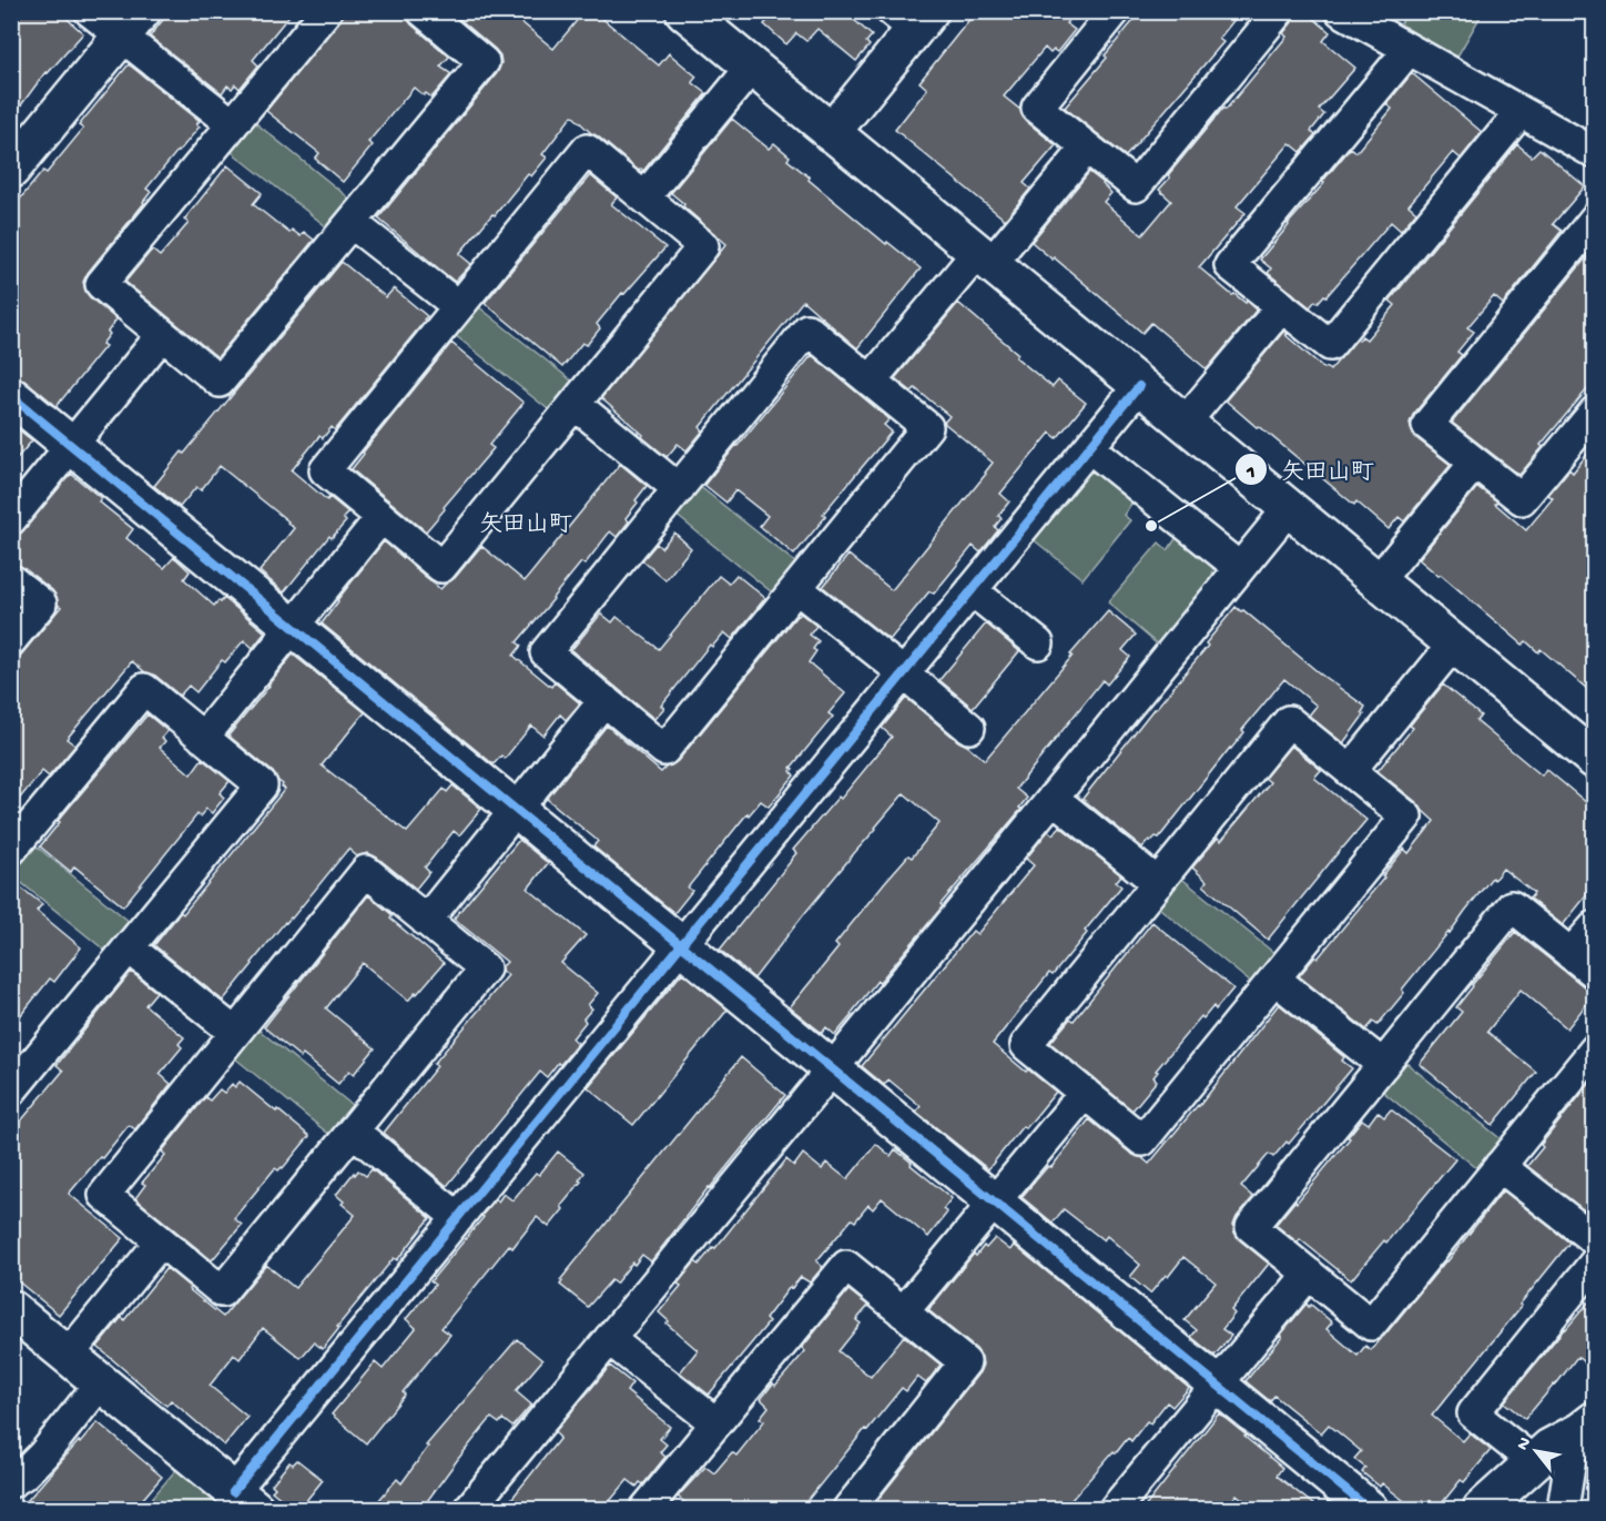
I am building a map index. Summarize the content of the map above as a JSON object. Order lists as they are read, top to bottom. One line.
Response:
{"districts":["矢田山町"],"places":["矢田山町"],"north":"top left"}
